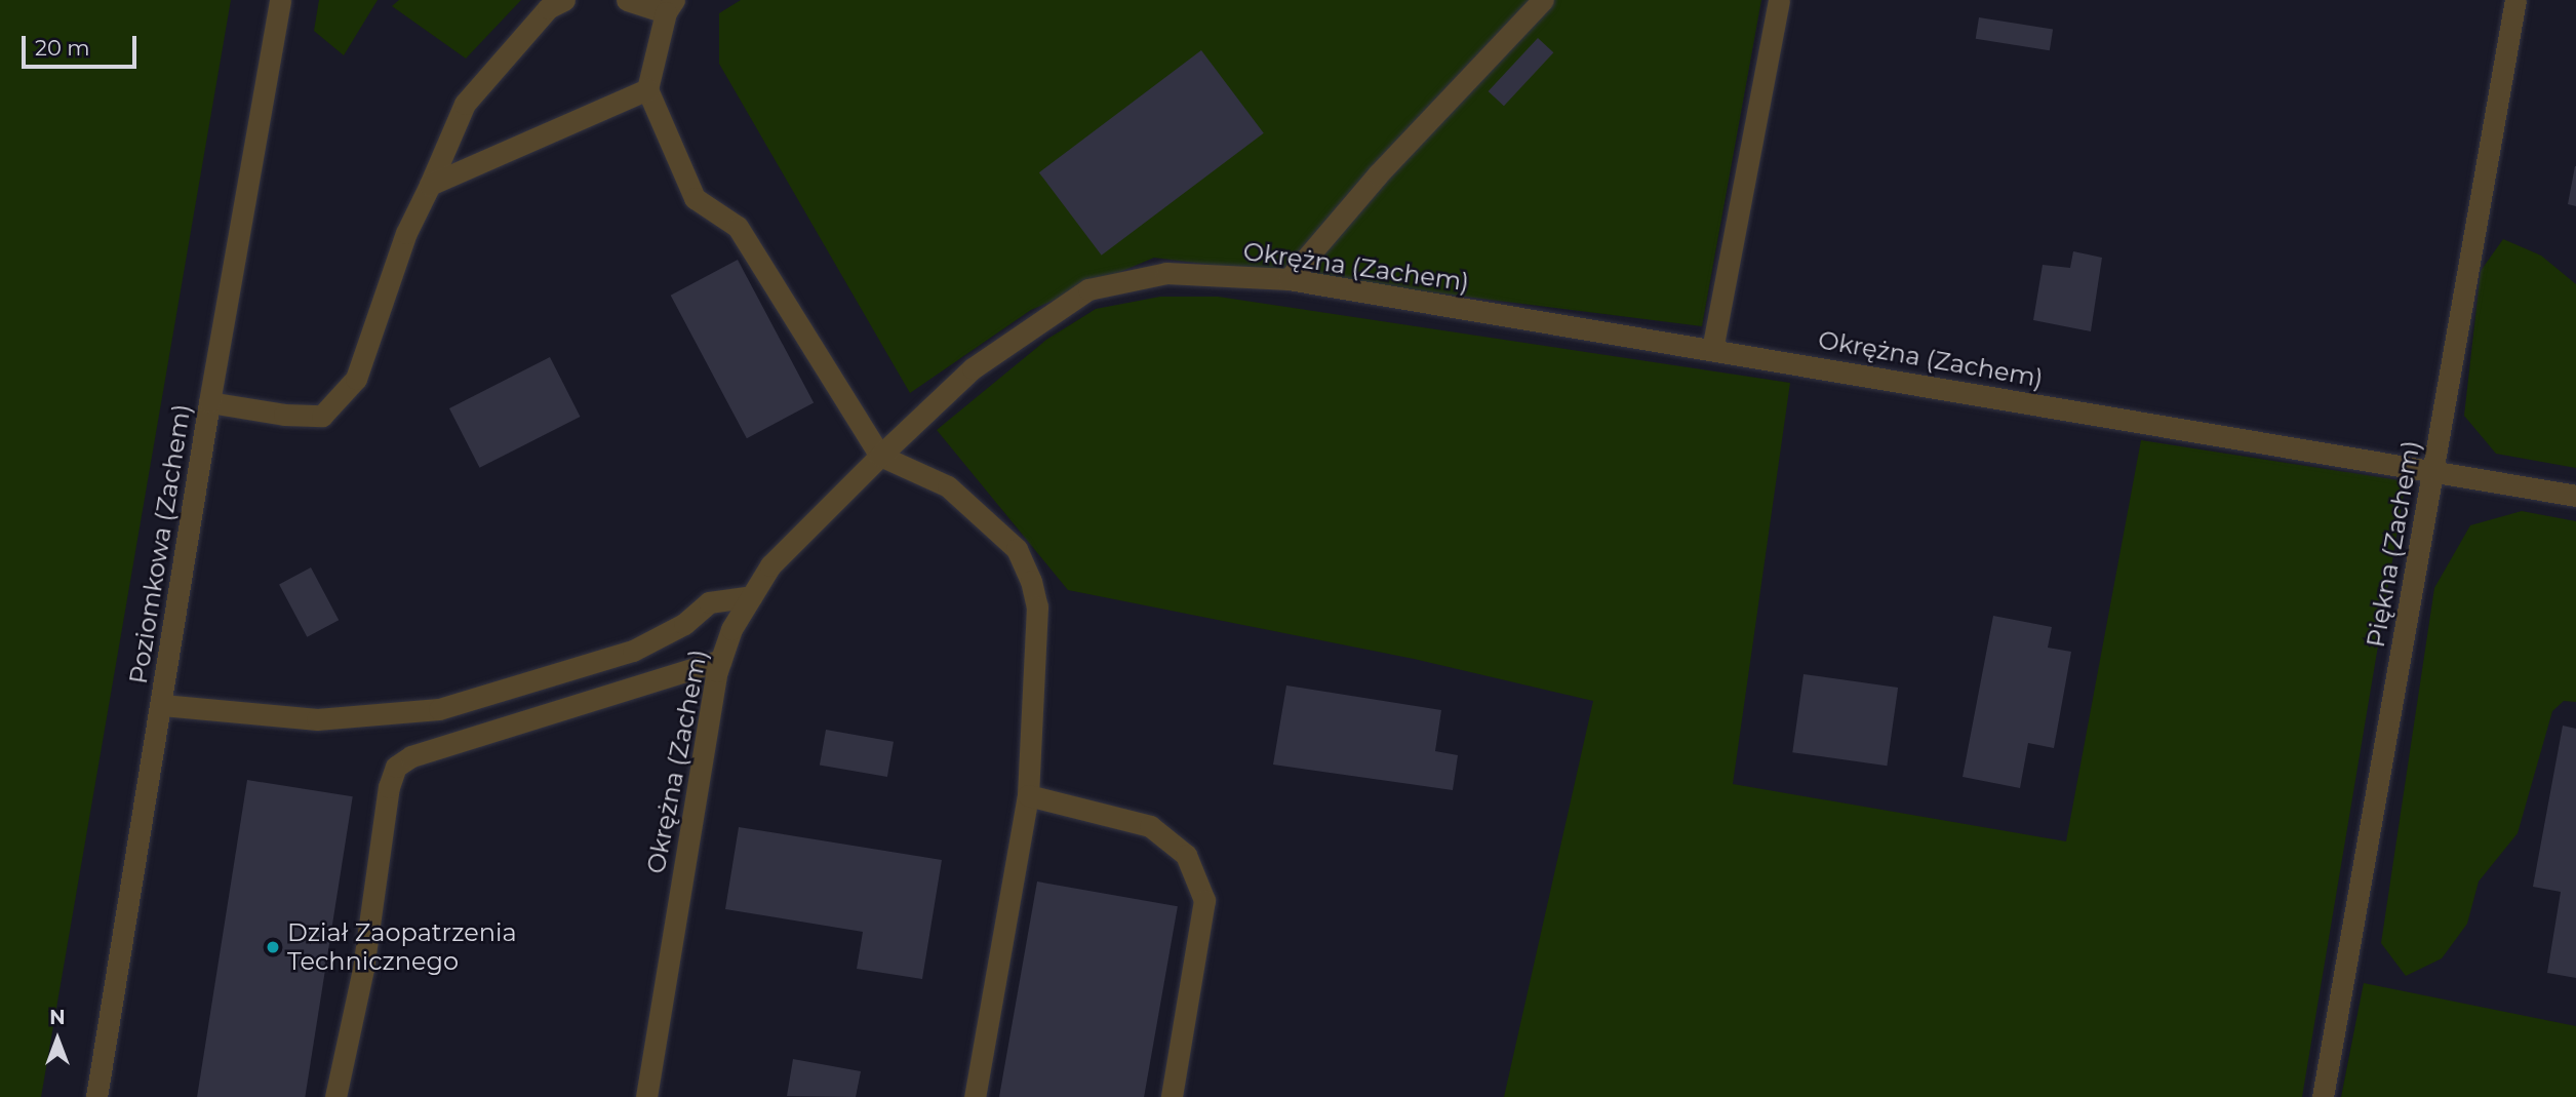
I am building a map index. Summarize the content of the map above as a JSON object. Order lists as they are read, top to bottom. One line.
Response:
{"streets":{"lane":["Okrężna (Zachem)","Poziomkowa (Zachem)","Piękna (Zachem)"]},"crossings":[["Okrężna (Zachem)","Piękna (Zachem)"]],"places":["Dział Zaopatrzenia Technicznego"],"scale_bar":"20 m","north":"top"}
